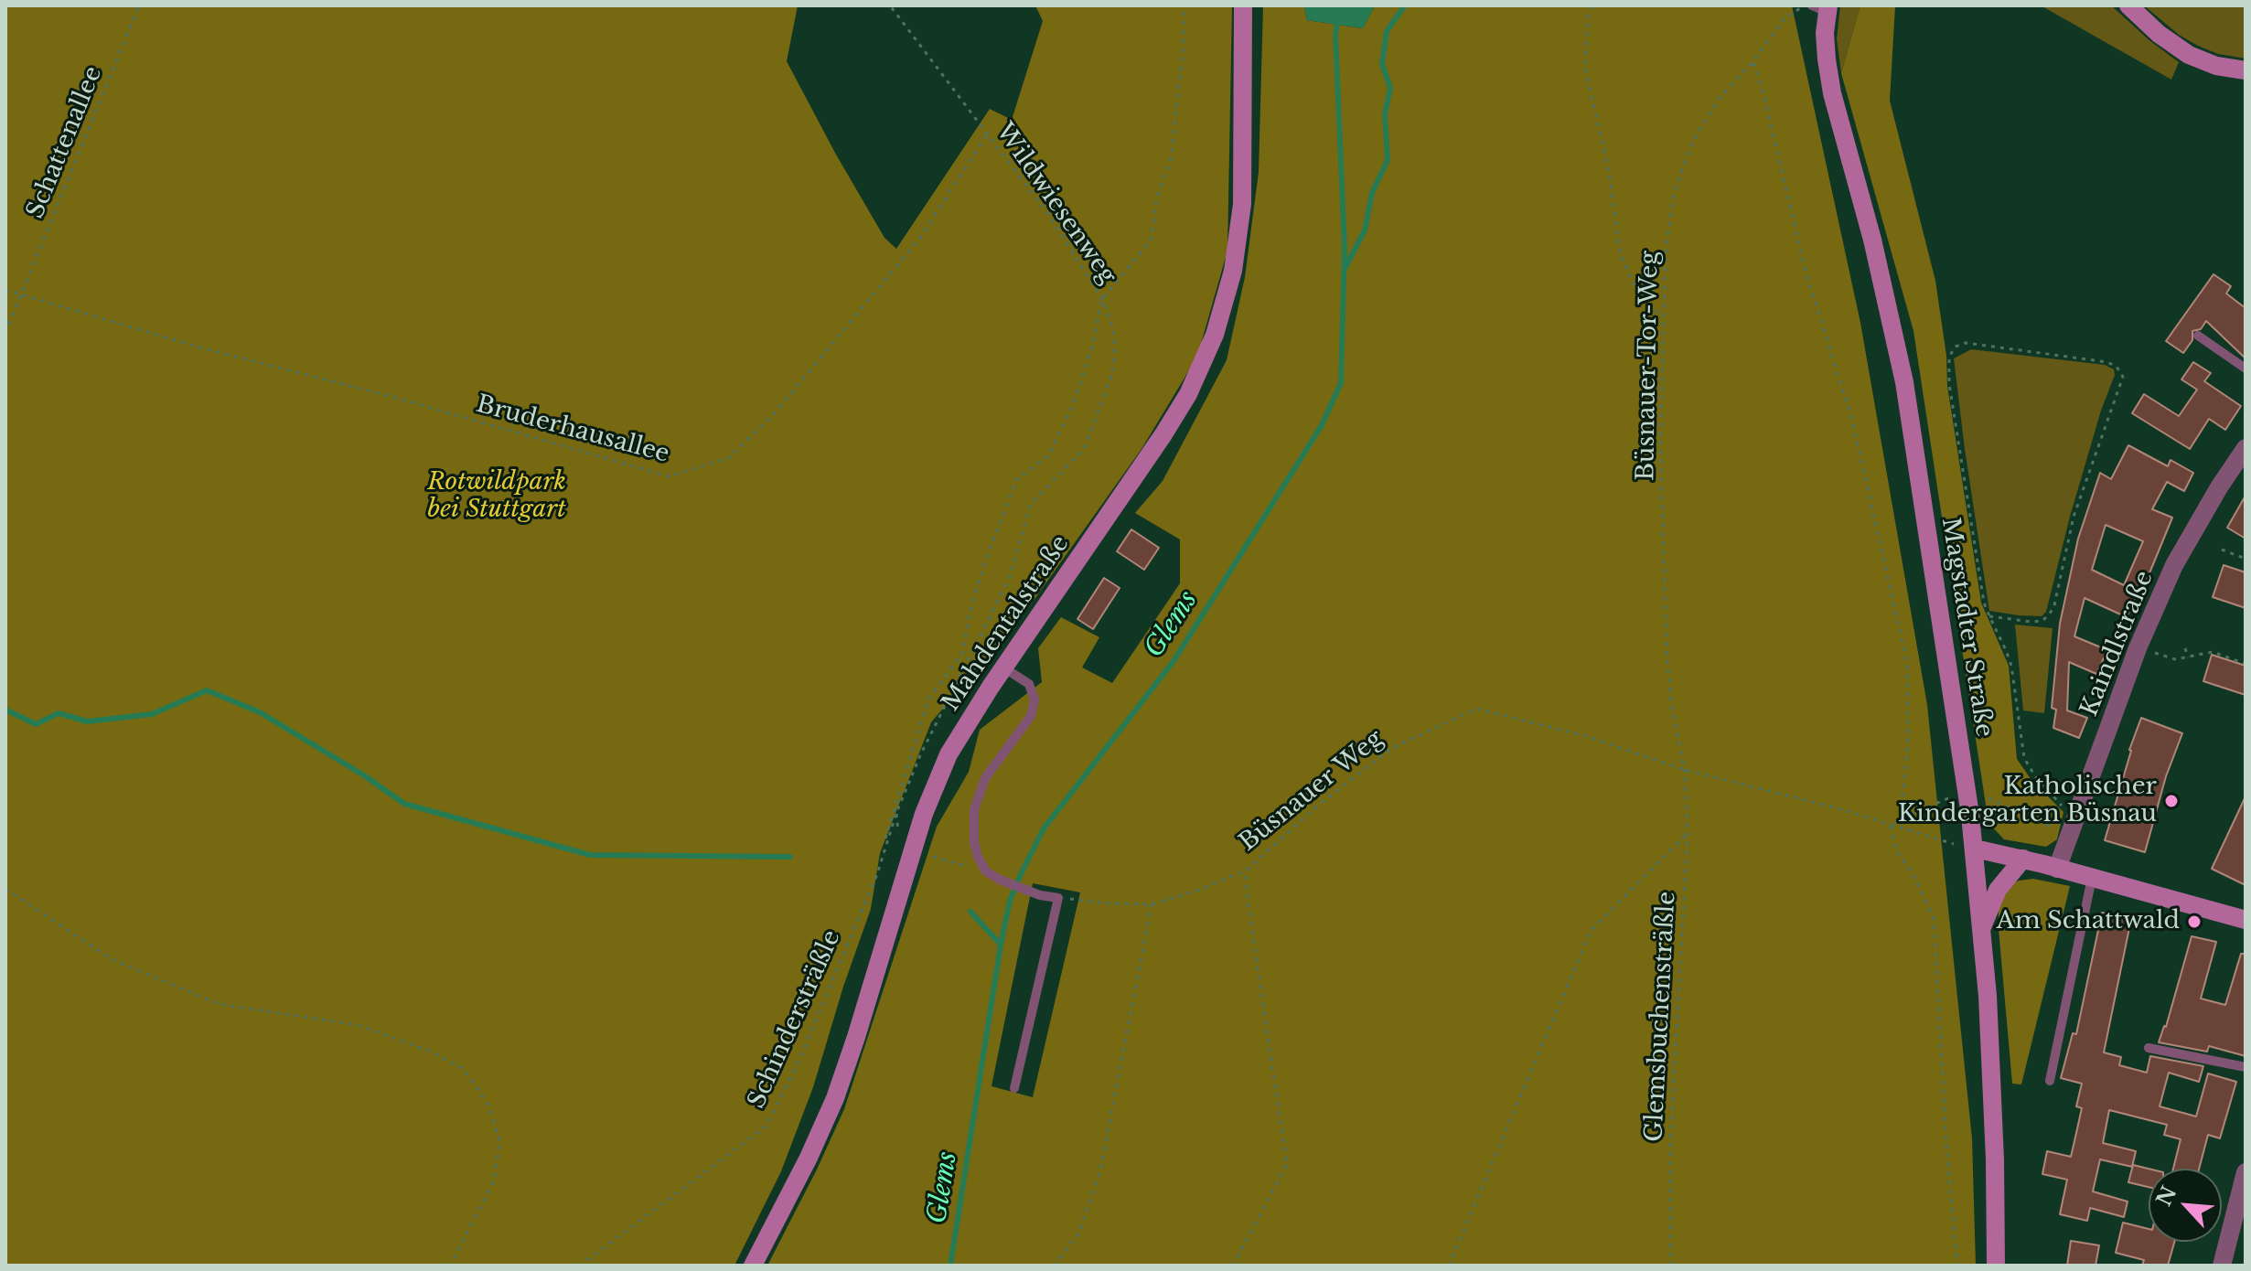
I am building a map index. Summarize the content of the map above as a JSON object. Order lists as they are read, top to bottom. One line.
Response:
{"streets":{"main road":["Mahdentalstraße","Magstadter Straße"],"street":["Kaindlstraße"],"path":["Schattenallee","Wildwiesenweg","Büsnauer-Tor-Weg","Bruderhausallee","Büsnauer Weg","Glemsbuchensträßle","Schindersträßle"]},"crossings":[["Schattenallee","Bruderhausallee"],["Wildwiesenweg","Bruderhausallee"],["Wildwiesenweg","Schindersträßle"],["Büsnauer-Tor-Weg","Büsnauer Weg"],["Büsnauer-Tor-Weg","Glemsbuchensträßle"],["Magstadter Straße","Büsnauer Weg"],["Büsnauer Weg","Glemsbuchensträßle"]],"water":["Glems"],"parks":["Rotwildpark bei Stuttgart"],"places":["Katholischer Kindergarten Büsnau","Am Schattwald"],"north":"top left"}
